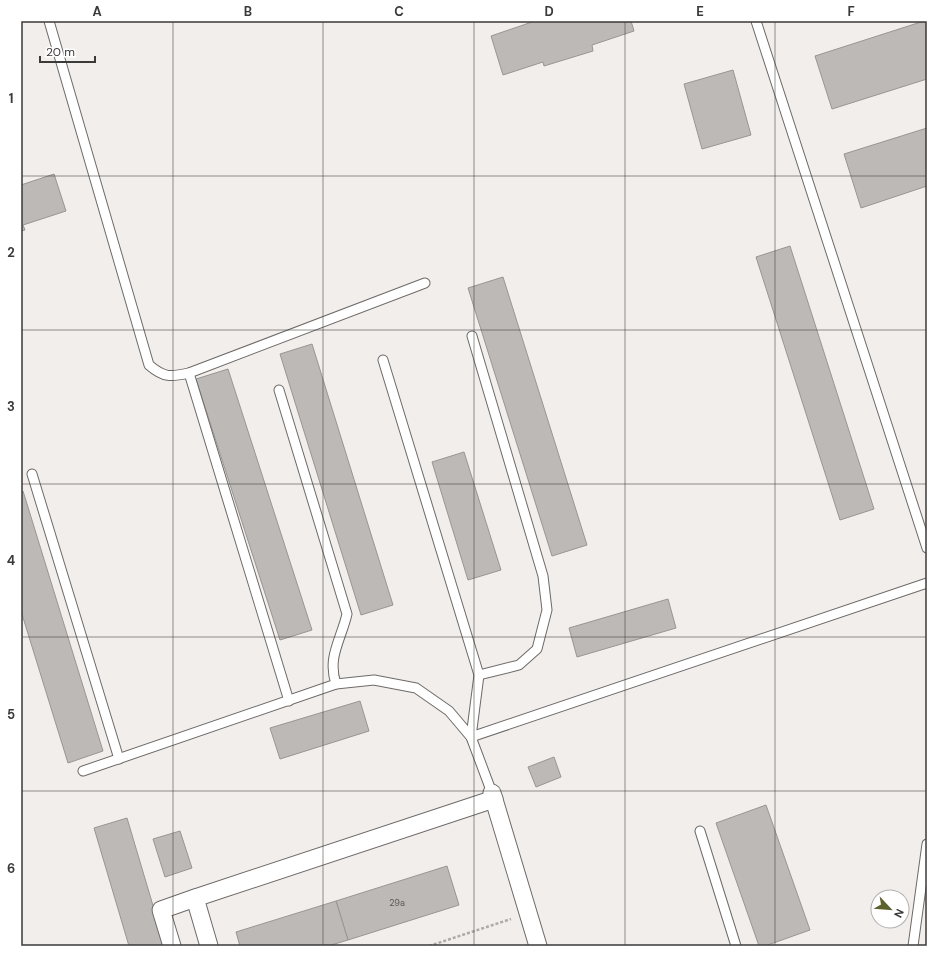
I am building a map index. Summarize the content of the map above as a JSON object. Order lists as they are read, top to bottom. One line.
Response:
{"house_numbers":["29a"],"scale_bar":"20 m","north":"bottom right","grid":{"columns":["A","B","C","D","E","F"],"rows":["1","2","3","4","5","6"]}}
